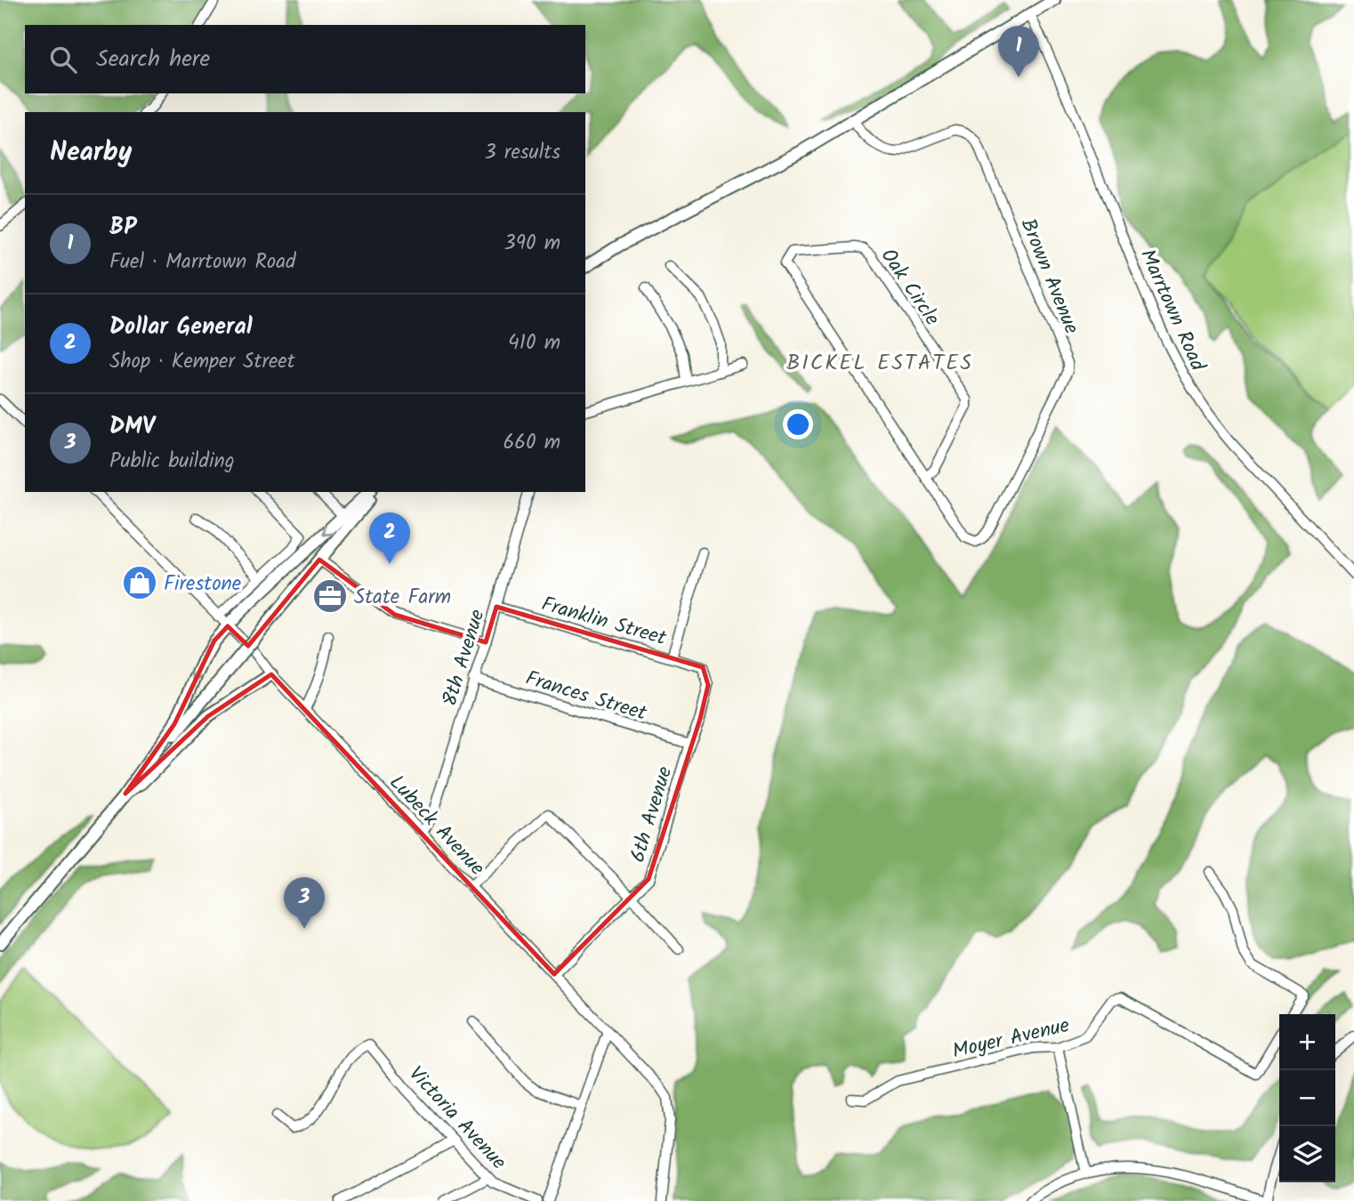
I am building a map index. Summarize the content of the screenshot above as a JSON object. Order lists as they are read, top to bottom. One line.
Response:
{"streets":{"street":["Brown Avenue","Oak Circle","Marrtown Road","Franklin Street","8th Avenue","Frances Street","6th Avenue","Lubeck Avenue","Moyer Avenue","Victoria Avenue"]},"crossings":[["Brown Avenue","Oak Circle"],["Franklin Street","8th Avenue"],["Franklin Street","6th Avenue"],["8th Avenue","Frances Street"],["8th Avenue","Lubeck Avenue"],["Frances Street","6th Avenue"],["6th Avenue","Lubeck Avenue"]],"districts":["BICKEL ESTATES"],"places":{"shop":["Firestone"],"office":["State Farm"]},"page":{"search":"Search here","pins":["1","2","3"],"heading":["Nearby","3 results"],"list":[{"mark":"1","name":"BP","note":"Fuel · Marrtown Road","value":"390 m"},{"mark":"2","name":"Dollar General","note":"Shop · Kemper Street","value":"410 m"},{"mark":"3","name":"DMV","note":"Public building","value":"660 m"}],"map_buttons":["+","−"]}}
